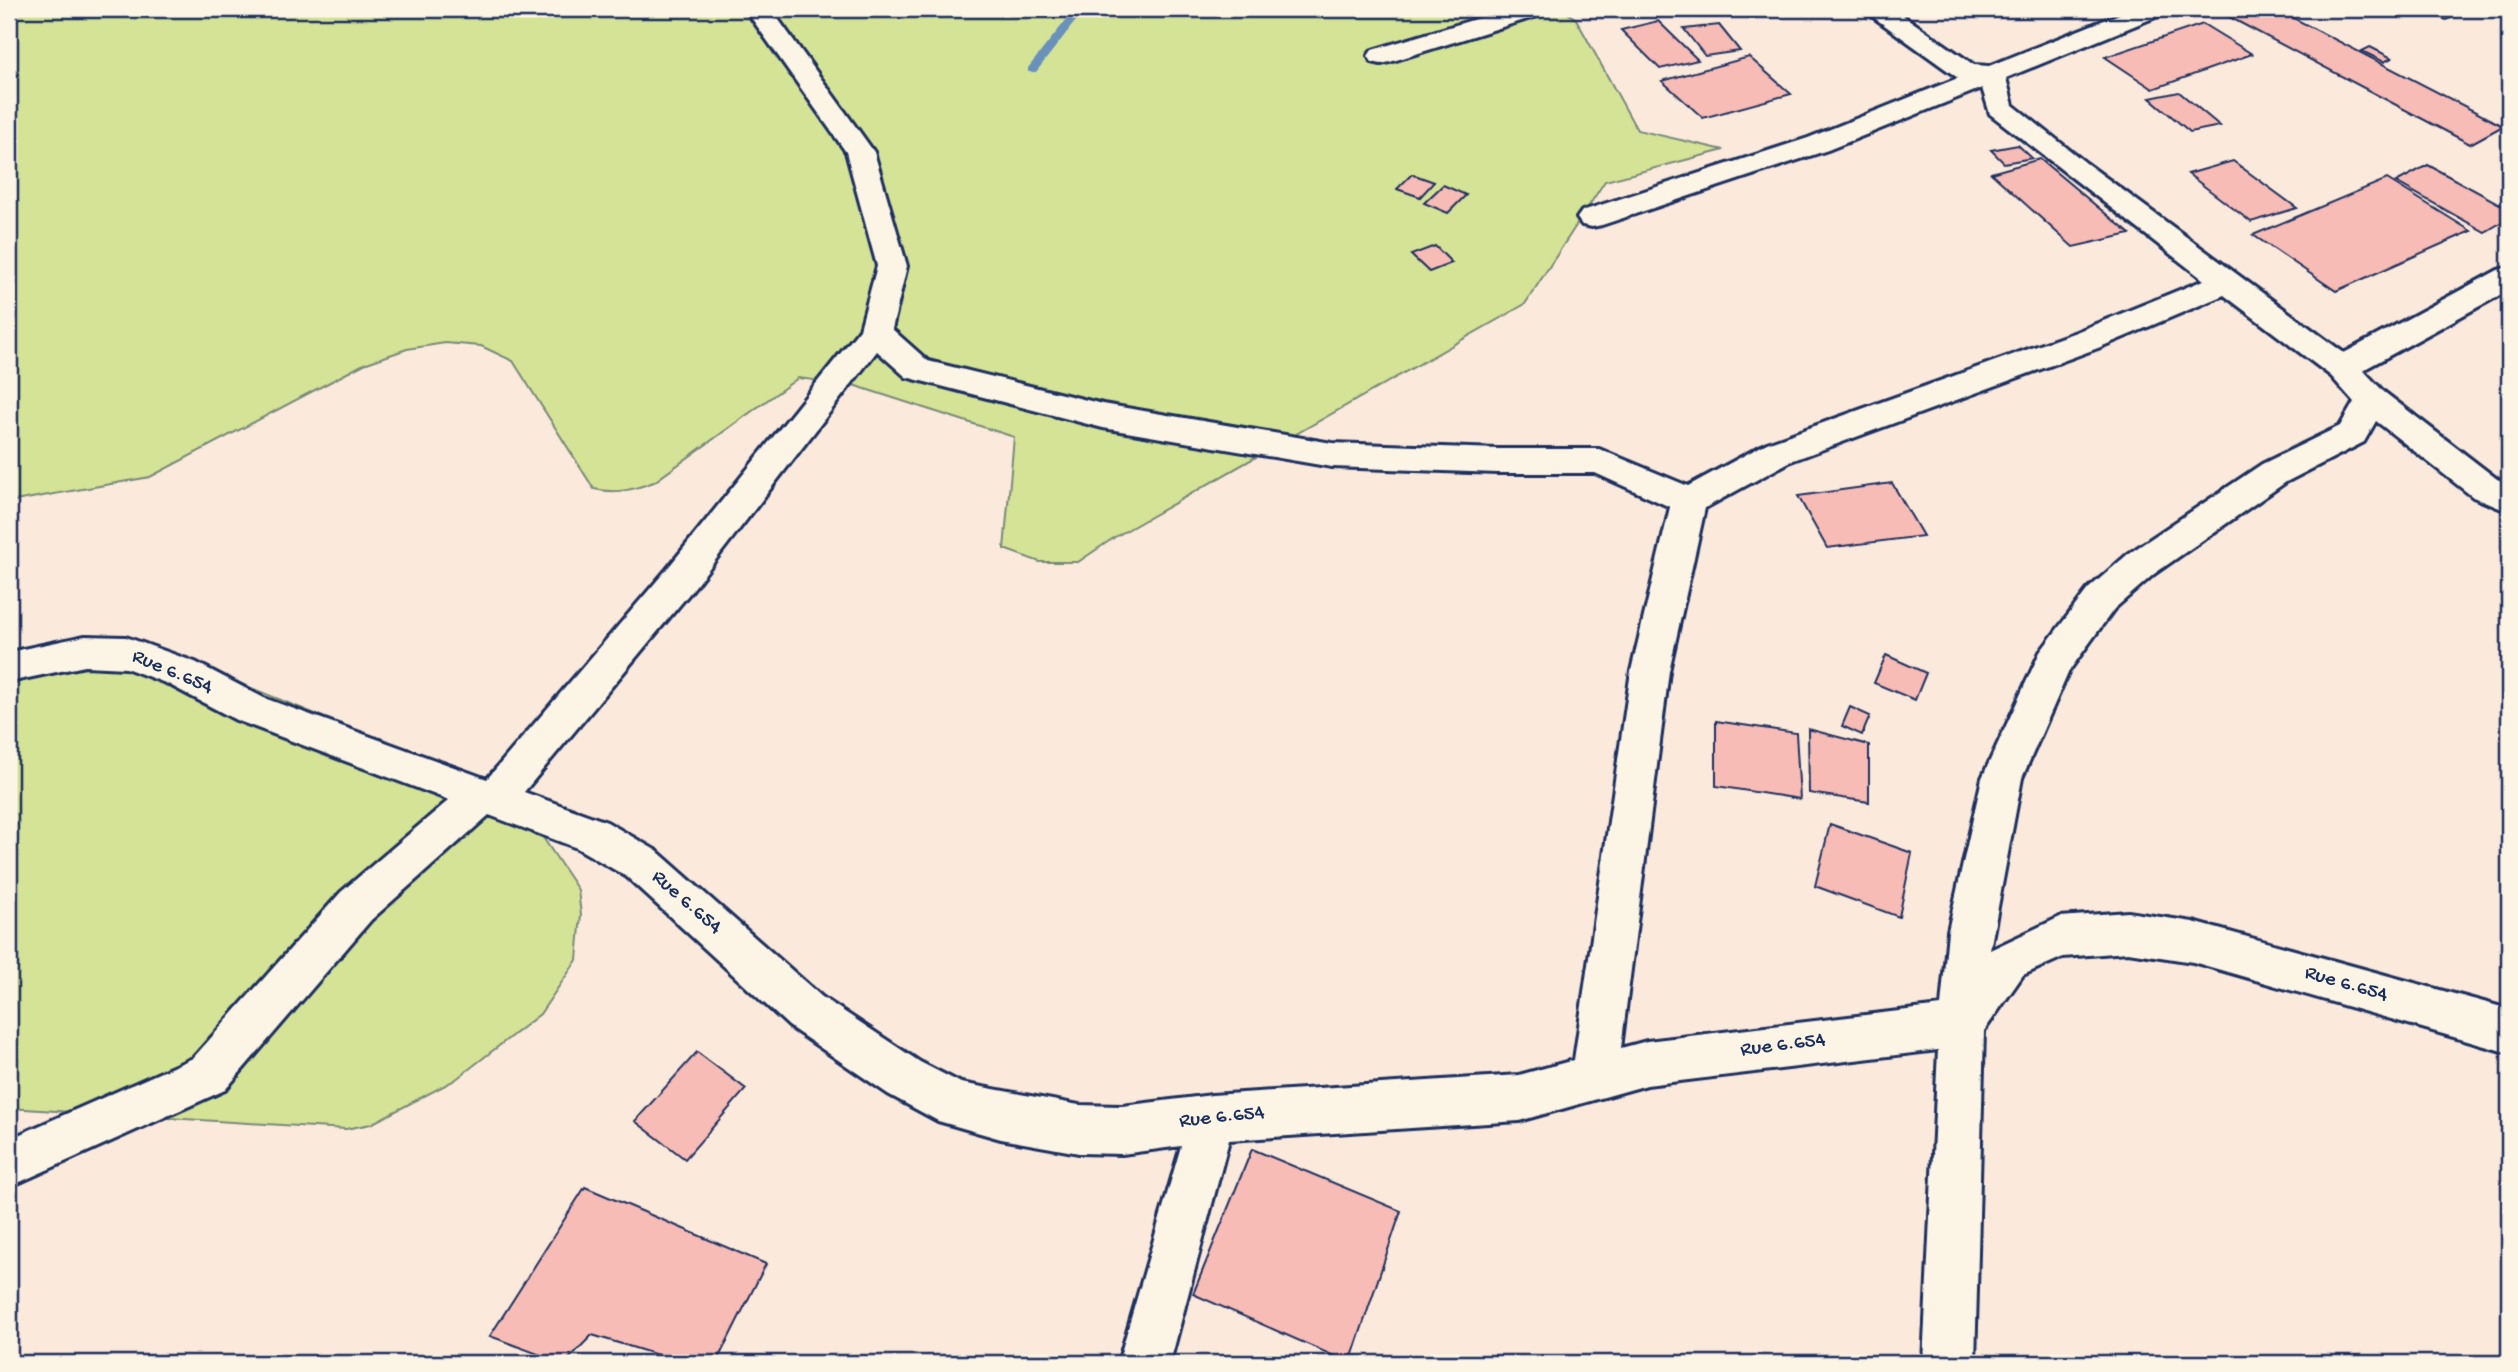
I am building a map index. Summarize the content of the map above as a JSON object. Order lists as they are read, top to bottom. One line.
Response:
{"streets":{"street":["Rue 6.654"]}}
